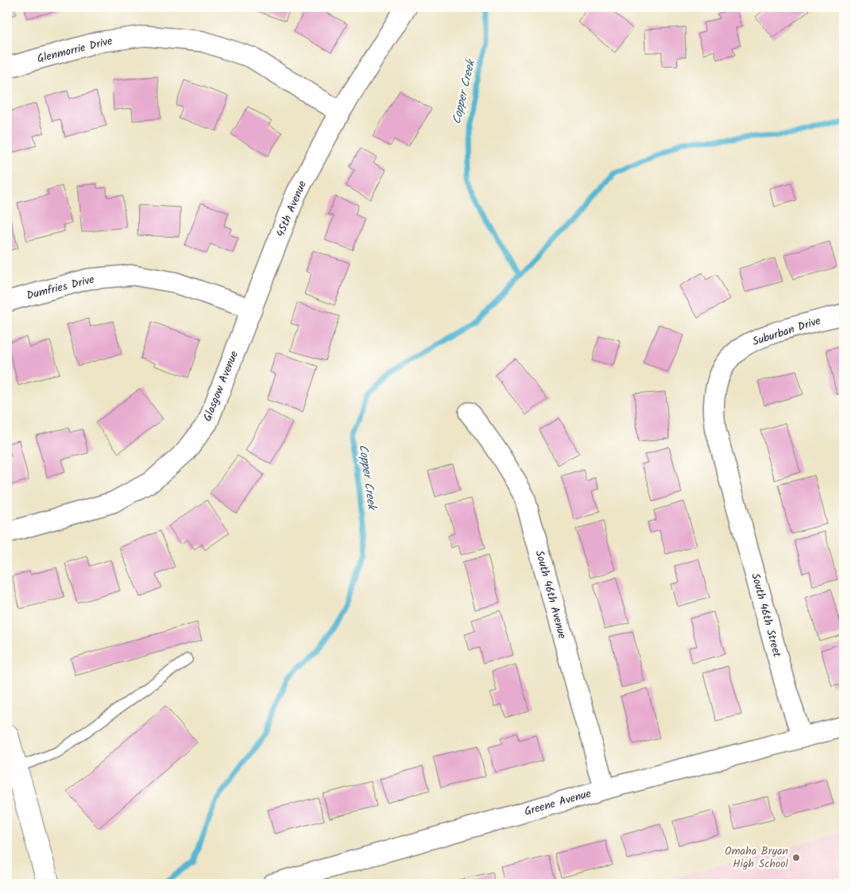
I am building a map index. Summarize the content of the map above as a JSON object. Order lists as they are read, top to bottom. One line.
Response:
{"streets":{"street":["Glenmorrie Drive","45th Avenue","Dumfries Drive","Suburban Drive","Glasgow Avenue","South 46th Avenue","South 46th Street","Greene Avenue"]},"crossings":[["Glenmorrie Drive","45th Avenue"],["45th Avenue","Dumfries Drive"],["45th Avenue","Glasgow Avenue"],["Dumfries Drive","Glasgow Avenue"],["Suburban Drive","South 46th Street"],["South 46th Avenue","Greene Avenue"],["South 46th Street","Greene Avenue"]],"water":["Copper Creek"],"places":["Omaha Bryan High School"]}
